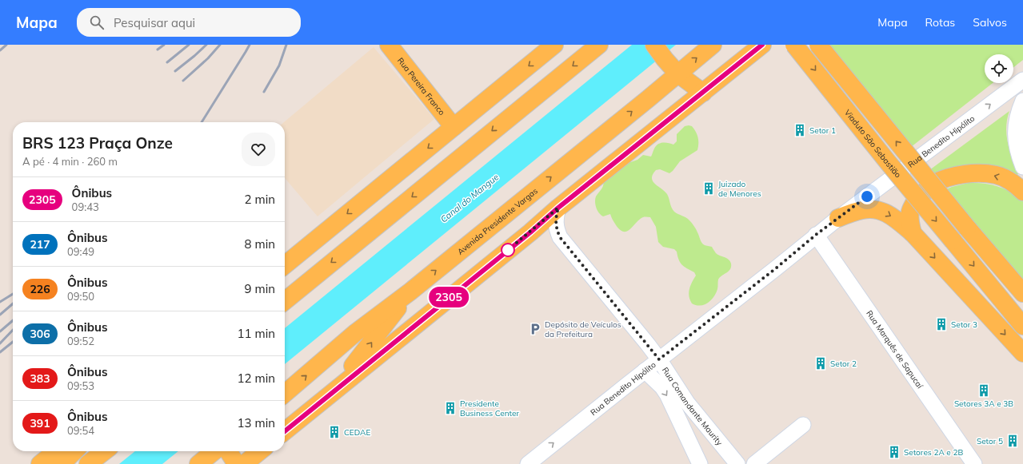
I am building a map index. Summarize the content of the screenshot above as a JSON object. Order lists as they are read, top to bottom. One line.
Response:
{"streets":{"main road":["Rua Pereira Franco","Viaduto São Sebastião","Avenida Presidente Vargas"],"street":["Rua Benedito Hipólito","Rua Marquês de Sapucaí","Rua Comandante Maurity"]},"crossings":[["Rua Benedito Hipólito","Rua Marquês de Sapucaí"],["Rua Benedito Hipólito","Rua Comandante Maurity"]],"one_way":["Rua Benedito Hipólito"],"water":["Canal do Mangue"],"places":{"building":["Setor 1","Juizado de Menores","Setor 3","Setor 2","Setores 3A e 3B","Presidente Business Center","CEDAE","Setor 5","Setores 2A e 2B"],"parking":["Depósito de Veículos da Prefeitura"]},"lines":["bus line 2305"],"page":{"header":"Mapa","search":"Pesquisar aqui","nav":["Mapa","Rotas","Salvos"],"on_map":"2305","heading":["BRS 123 Praça Onze","A pé · 4 min · 260 m"],"list":[{"mark":"2305","name":"Ônibus","note":"09:43","value":"2 min"},{"mark":"217","name":"Ônibus","note":"09:49","value":"8 min"},{"mark":"226","name":"Ônibus","note":"09:50","value":"9 min"},{"mark":"306","name":"Ônibus","note":"09:52","value":"11 min"},{"mark":"383","name":"Ônibus","note":"09:53","value":"12 min"},{"mark":"391","name":"Ônibus","note":"09:54","value":"13 min"}]}}
